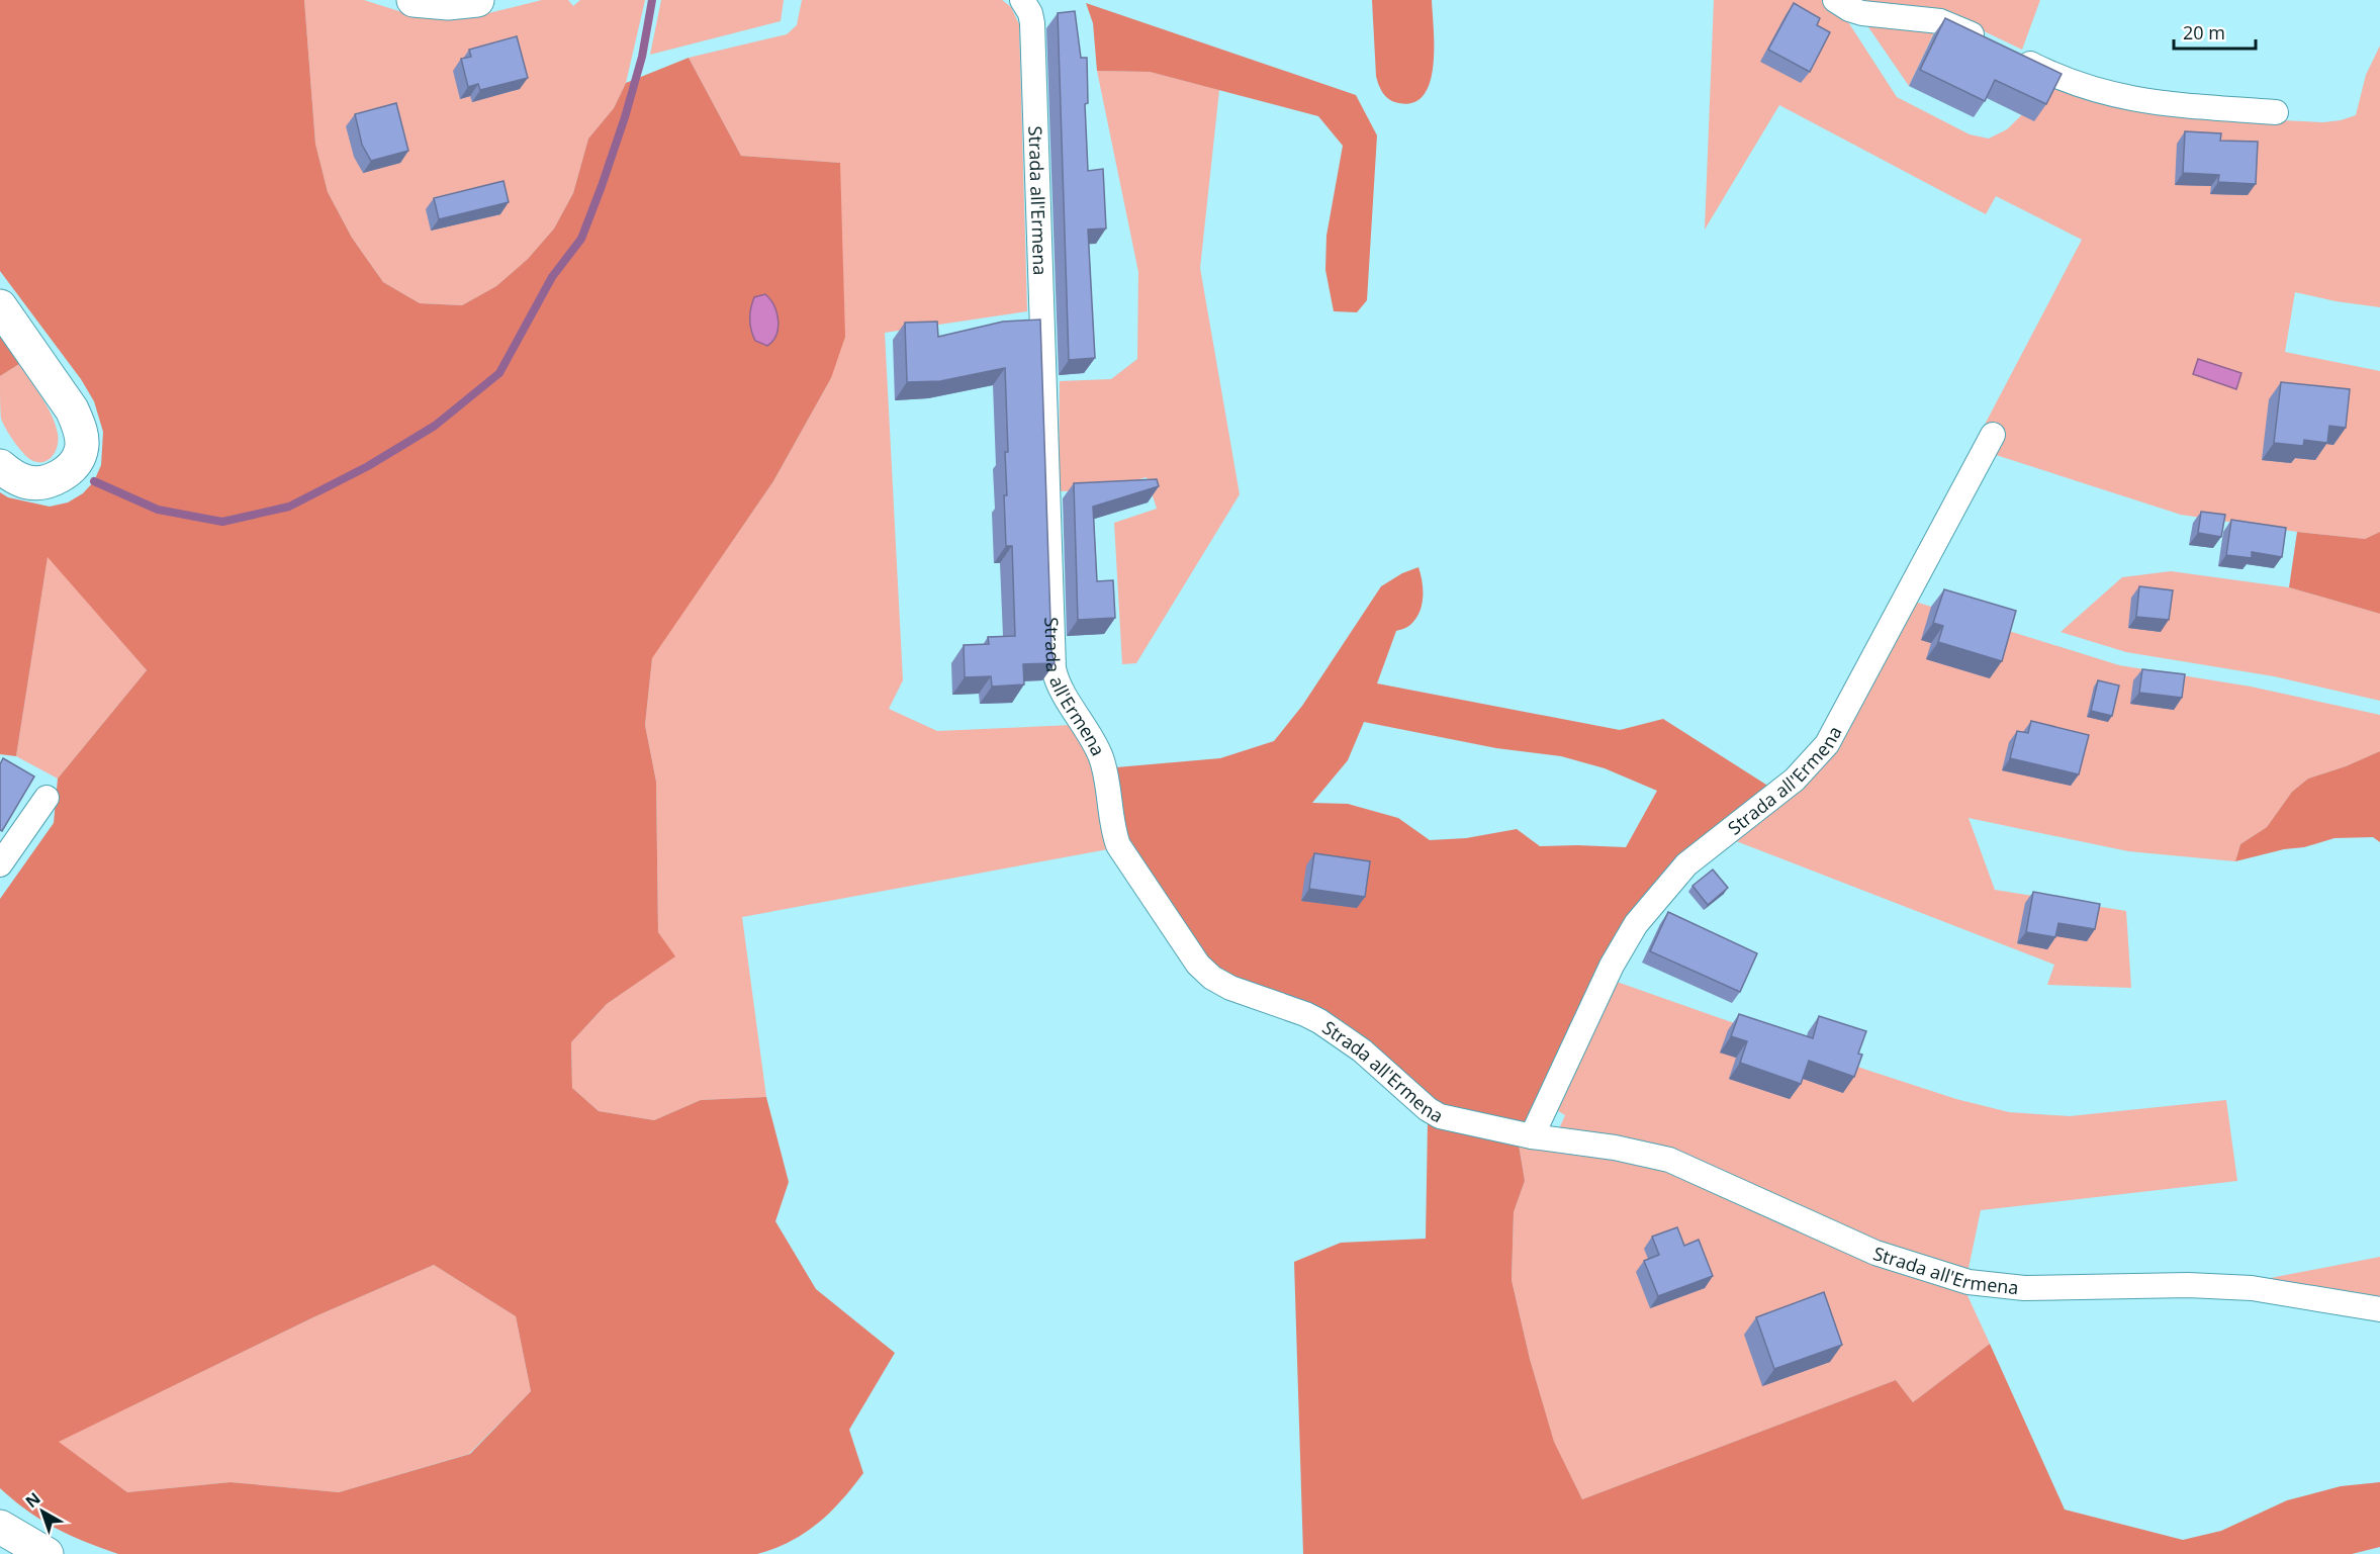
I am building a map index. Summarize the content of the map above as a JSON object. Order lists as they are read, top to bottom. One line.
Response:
{"streets":{"street":["Strada all'Ermena"]},"scale_bar":"20 m","north":"top left"}
